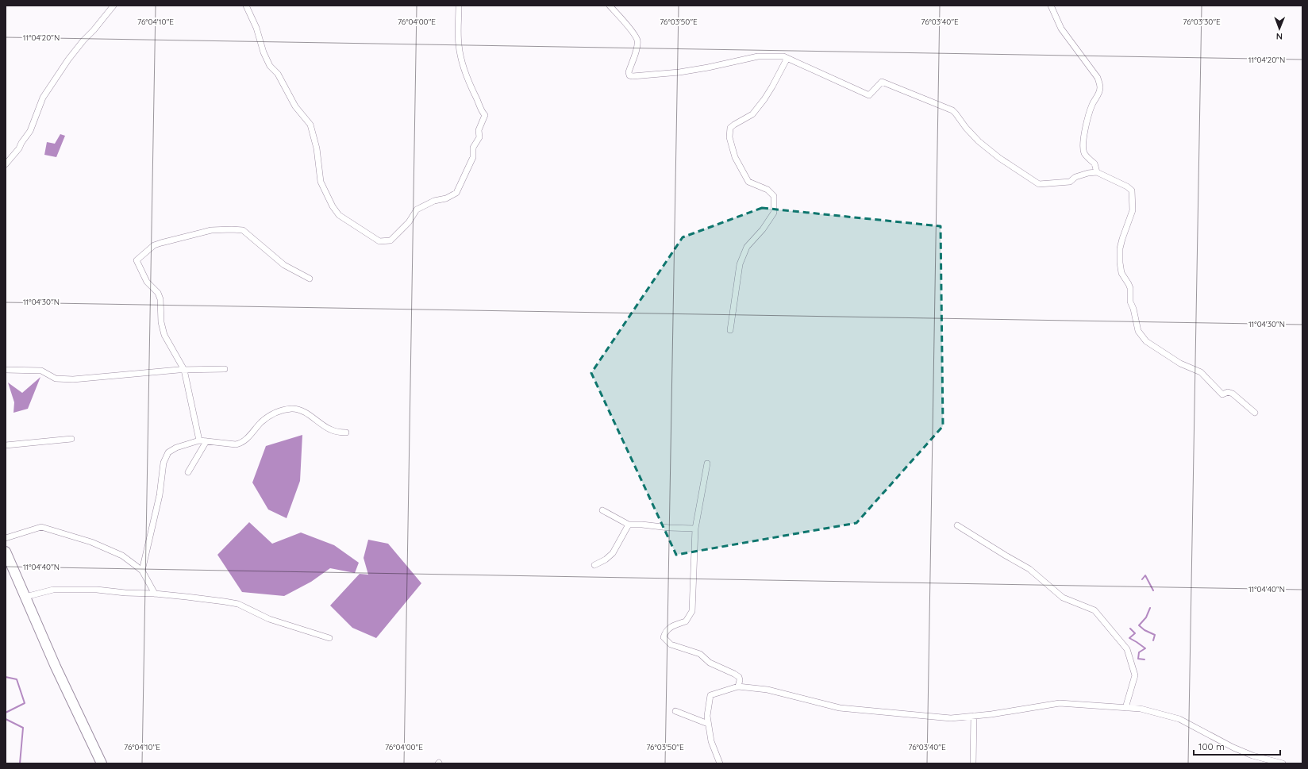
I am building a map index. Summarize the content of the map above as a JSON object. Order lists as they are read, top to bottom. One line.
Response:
{"scale_bar":"100 m","north":"bottom","coordinates":["76°04'10\"E","76°04'00\"E","76°03'50\"E","76°03'40\"E","76°03'30\"E","11°04'20\"N","11°04'30\"N","11°04'40\"N"]}
